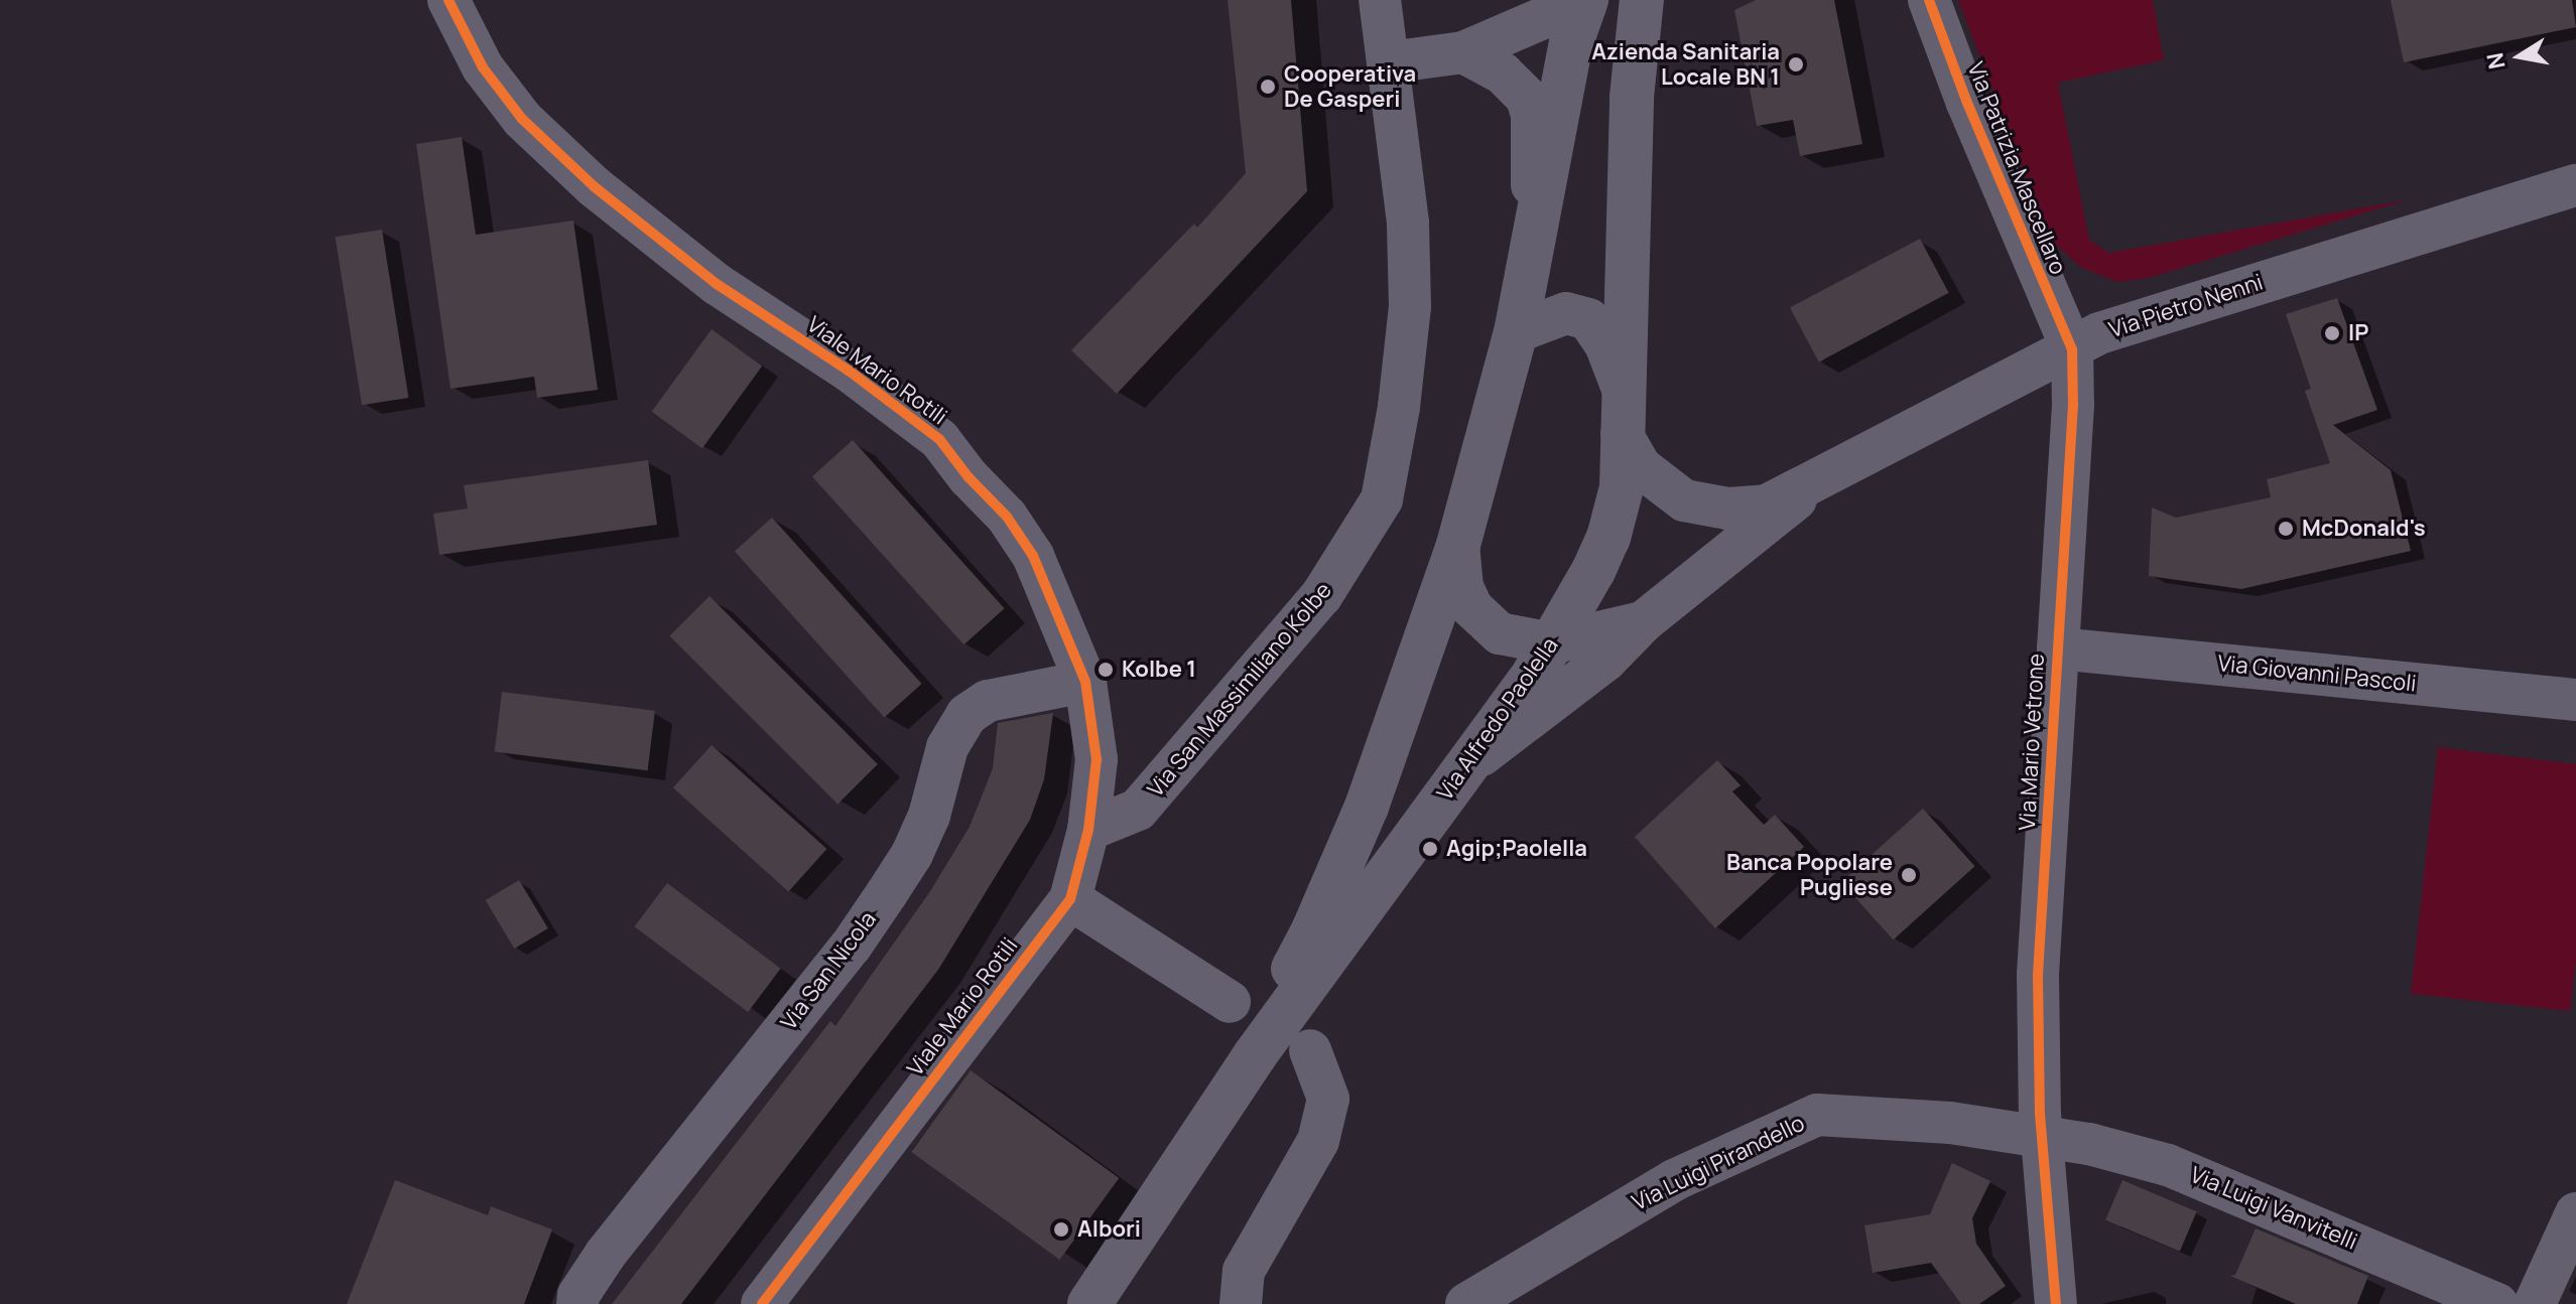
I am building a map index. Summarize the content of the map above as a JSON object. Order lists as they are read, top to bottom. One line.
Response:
{"streets":{"main road":["Via Alfredo Paolella"],"street":["Via Patrizia Mascellaro","Via Pietro Nenni","Viale Mario Rotili","Via Giovanni Pascoli","Via San Massimiliano Kolbe","Via Mario Vetrone","Via San Nicola","Via Luigi Pirandello","Via Luigi Vanvitelli"]},"crossings":[["Via Patrizia Mascellaro","Via Pietro Nenni"],["Via Patrizia Mascellaro","Via Mario Vetrone"],["Via Pietro Nenni","Via Alfredo Paolella"],["Via Pietro Nenni","Via Mario Vetrone"],["Viale Mario Rotili","Via San Massimiliano Kolbe"],["Viale Mario Rotili","Via San Nicola"],["Via Giovanni Pascoli","Via Mario Vetrone"],["Via Mario Vetrone","Via Luigi Pirandello"],["Via Mario Vetrone","Via Luigi Vanvitelli"],["Via Luigi Pirandello","Via Luigi Vanvitelli"]],"places":["Azienda Sanitaria Locale BN 1","Cooperativa De Gasperi","IP","McDonald's","Kolbe 1","Agip;Paolella","Banca Popolare Pugliese","Albori"],"north":"left"}
